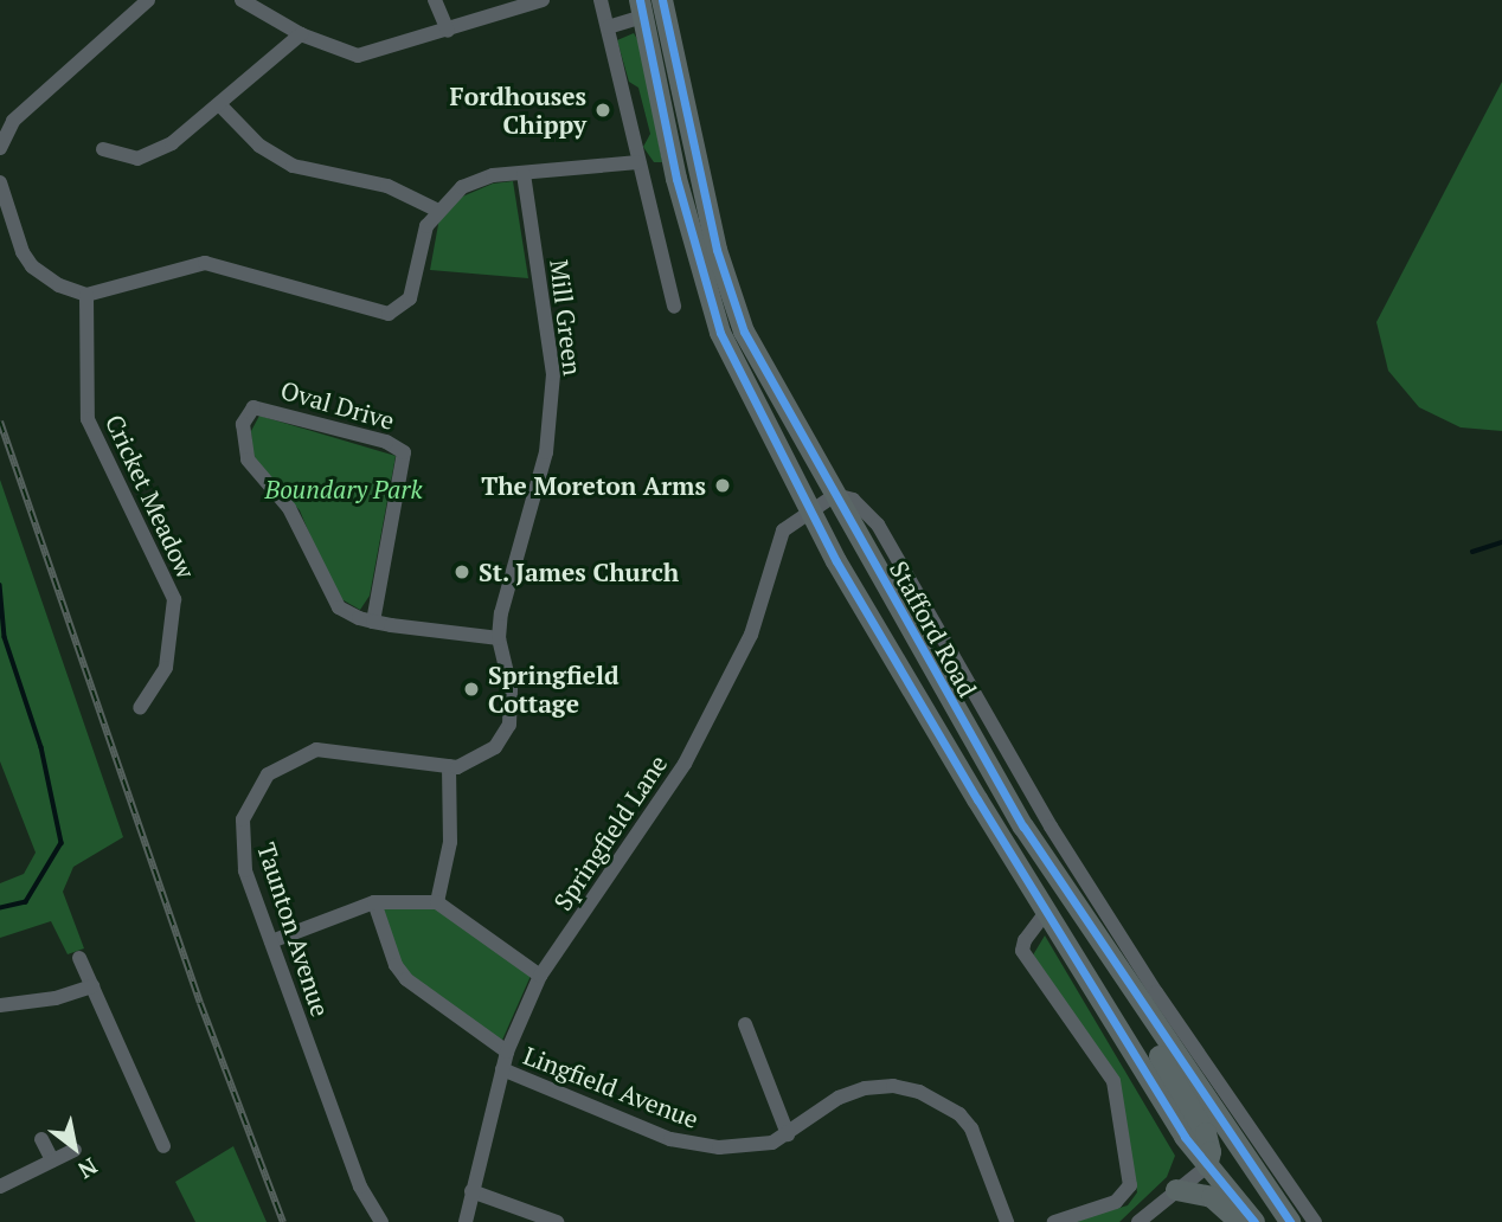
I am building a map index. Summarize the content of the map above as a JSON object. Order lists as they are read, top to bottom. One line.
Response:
{"streets":{"highway":["Stafford Road"],"street":["Mill Green","Oval Drive","Cricket Meadow","Springfield Lane","Taunton Avenue","Lingfield Avenue"]},"crossings":[["Mill Green","Taunton Avenue"],["Oval Drive","Taunton Avenue"],["Stafford Road","Springfield Lane"],["Springfield Lane","Lingfield Avenue"]],"parks":["Boundary Park"],"places":["Fordhouses Chippy","The Moreton Arms","St. James Church","Springfield Cottage"],"north":"bottom right"}
